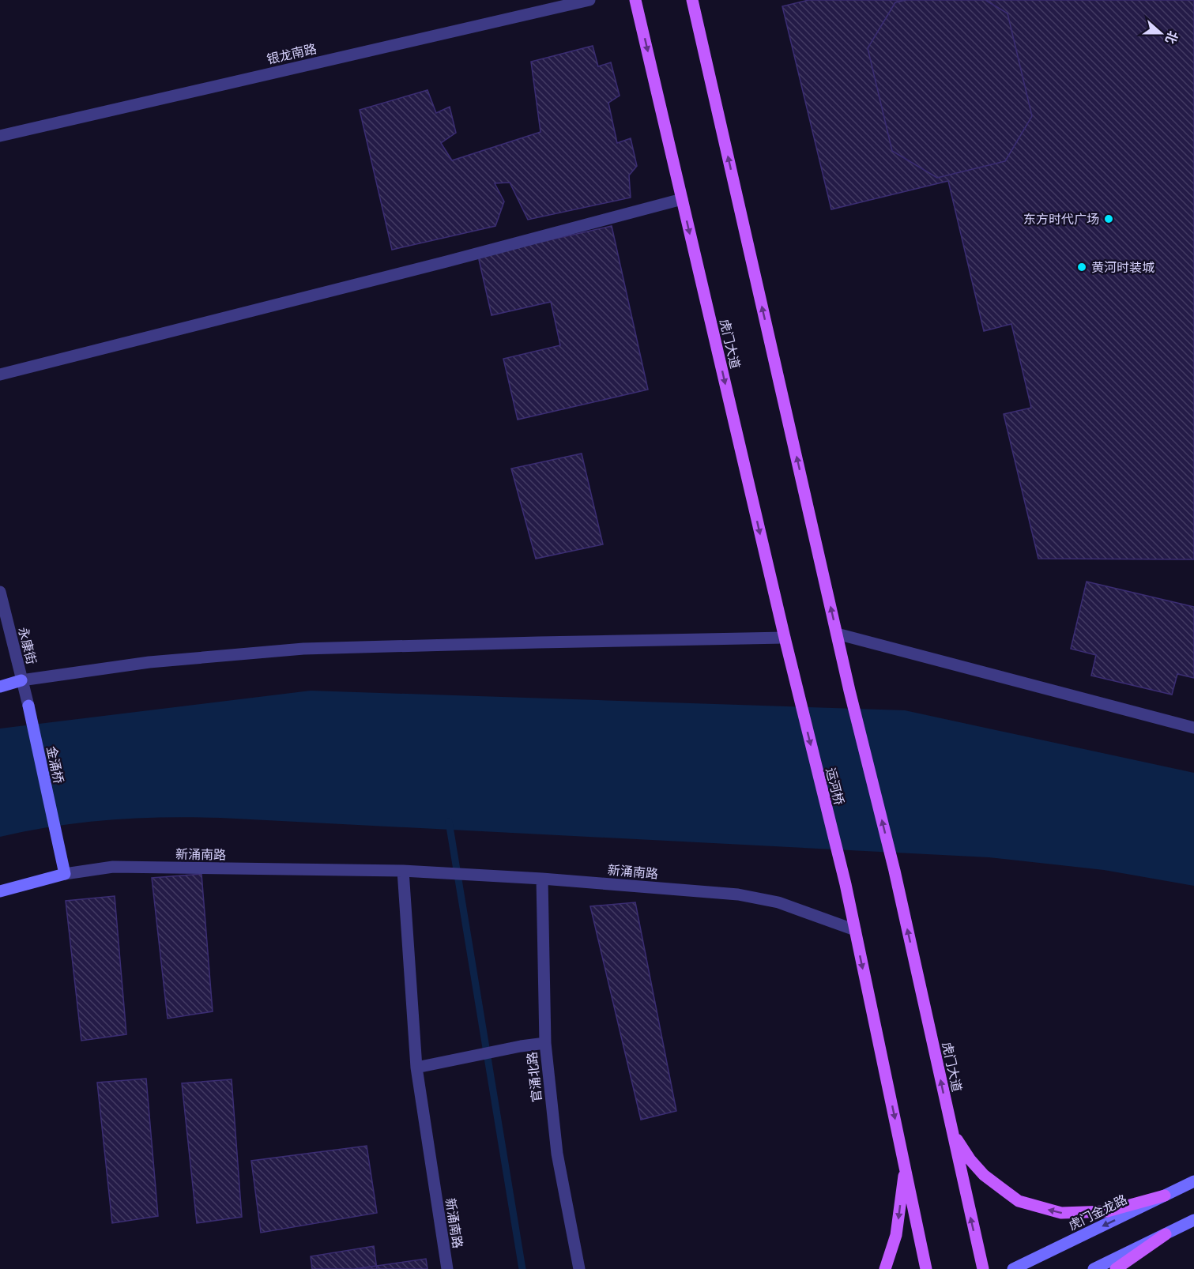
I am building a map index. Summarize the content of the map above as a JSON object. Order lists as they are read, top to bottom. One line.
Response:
{"streets":{"main road":["虎门大道","金涌桥","运河桥","新涌南路","虎门金龙路"],"street":["银龙南路","永康街","官涌北路"]},"crossings":[["虎门大道","运河桥"],["永康街","金涌桥"],["金涌桥","新涌南路"],["运河桥","新涌南路"],["新涌南路","官涌北路"]],"one_way":["运河桥"],"places":["东方时代广场","黄河时装城"],"north":"right"}
